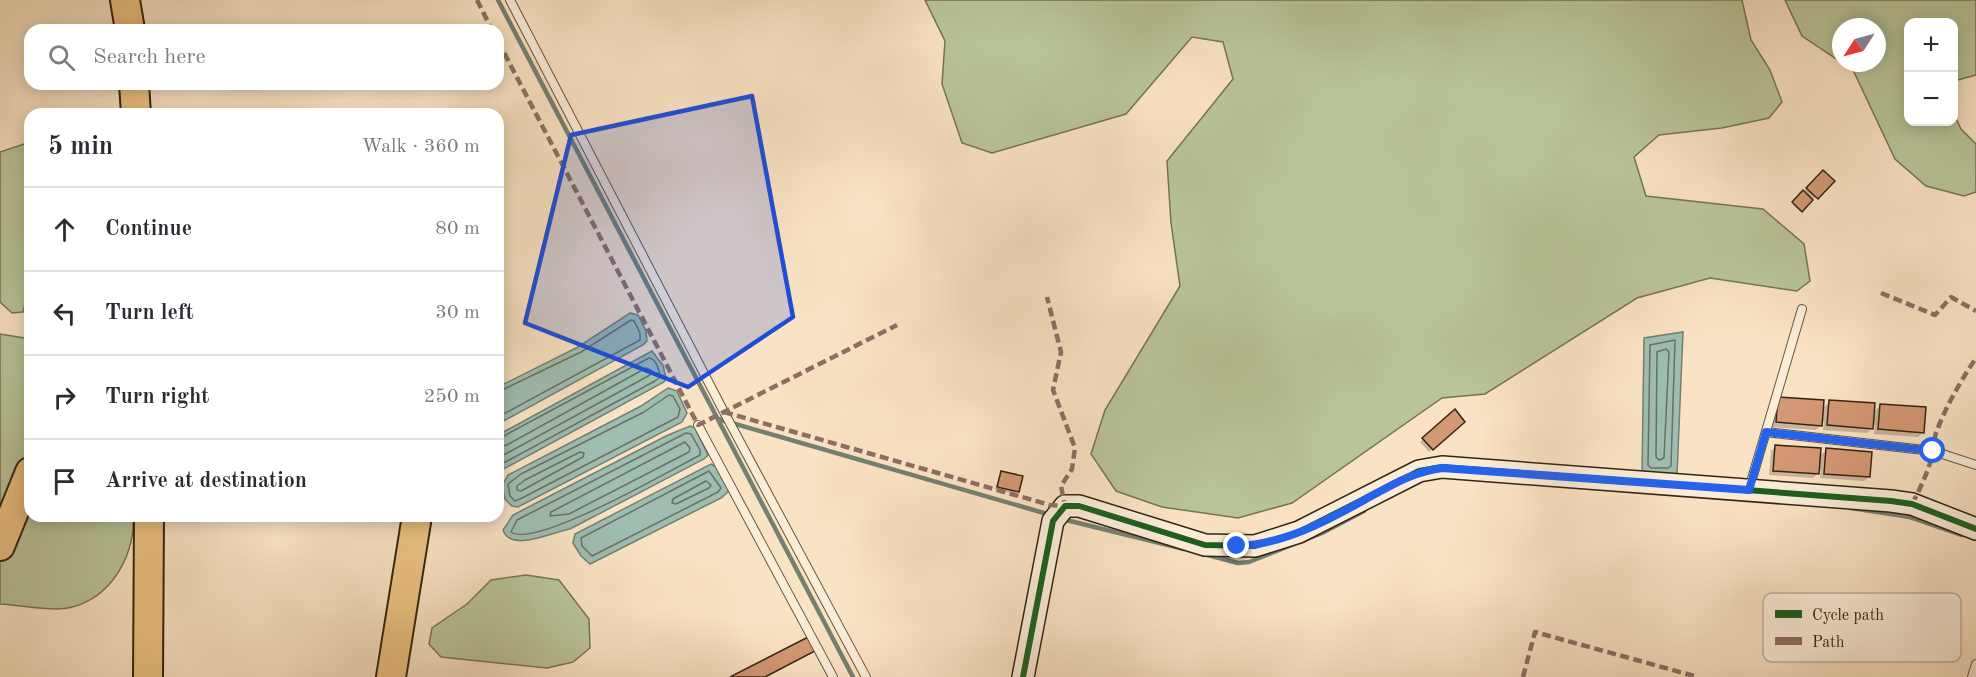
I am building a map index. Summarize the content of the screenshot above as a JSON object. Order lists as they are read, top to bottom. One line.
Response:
{"legend":["Cycle path","Path"],"north":"bottom left","page":{"map_buttons":["+","−"],"search":"Search here","heading":["5 min","Walk · 360 m"],"list":[["Continue","80 m"],["Turn left","30 m"],["Turn right","250 m"],"Arrive at destination"]}}
